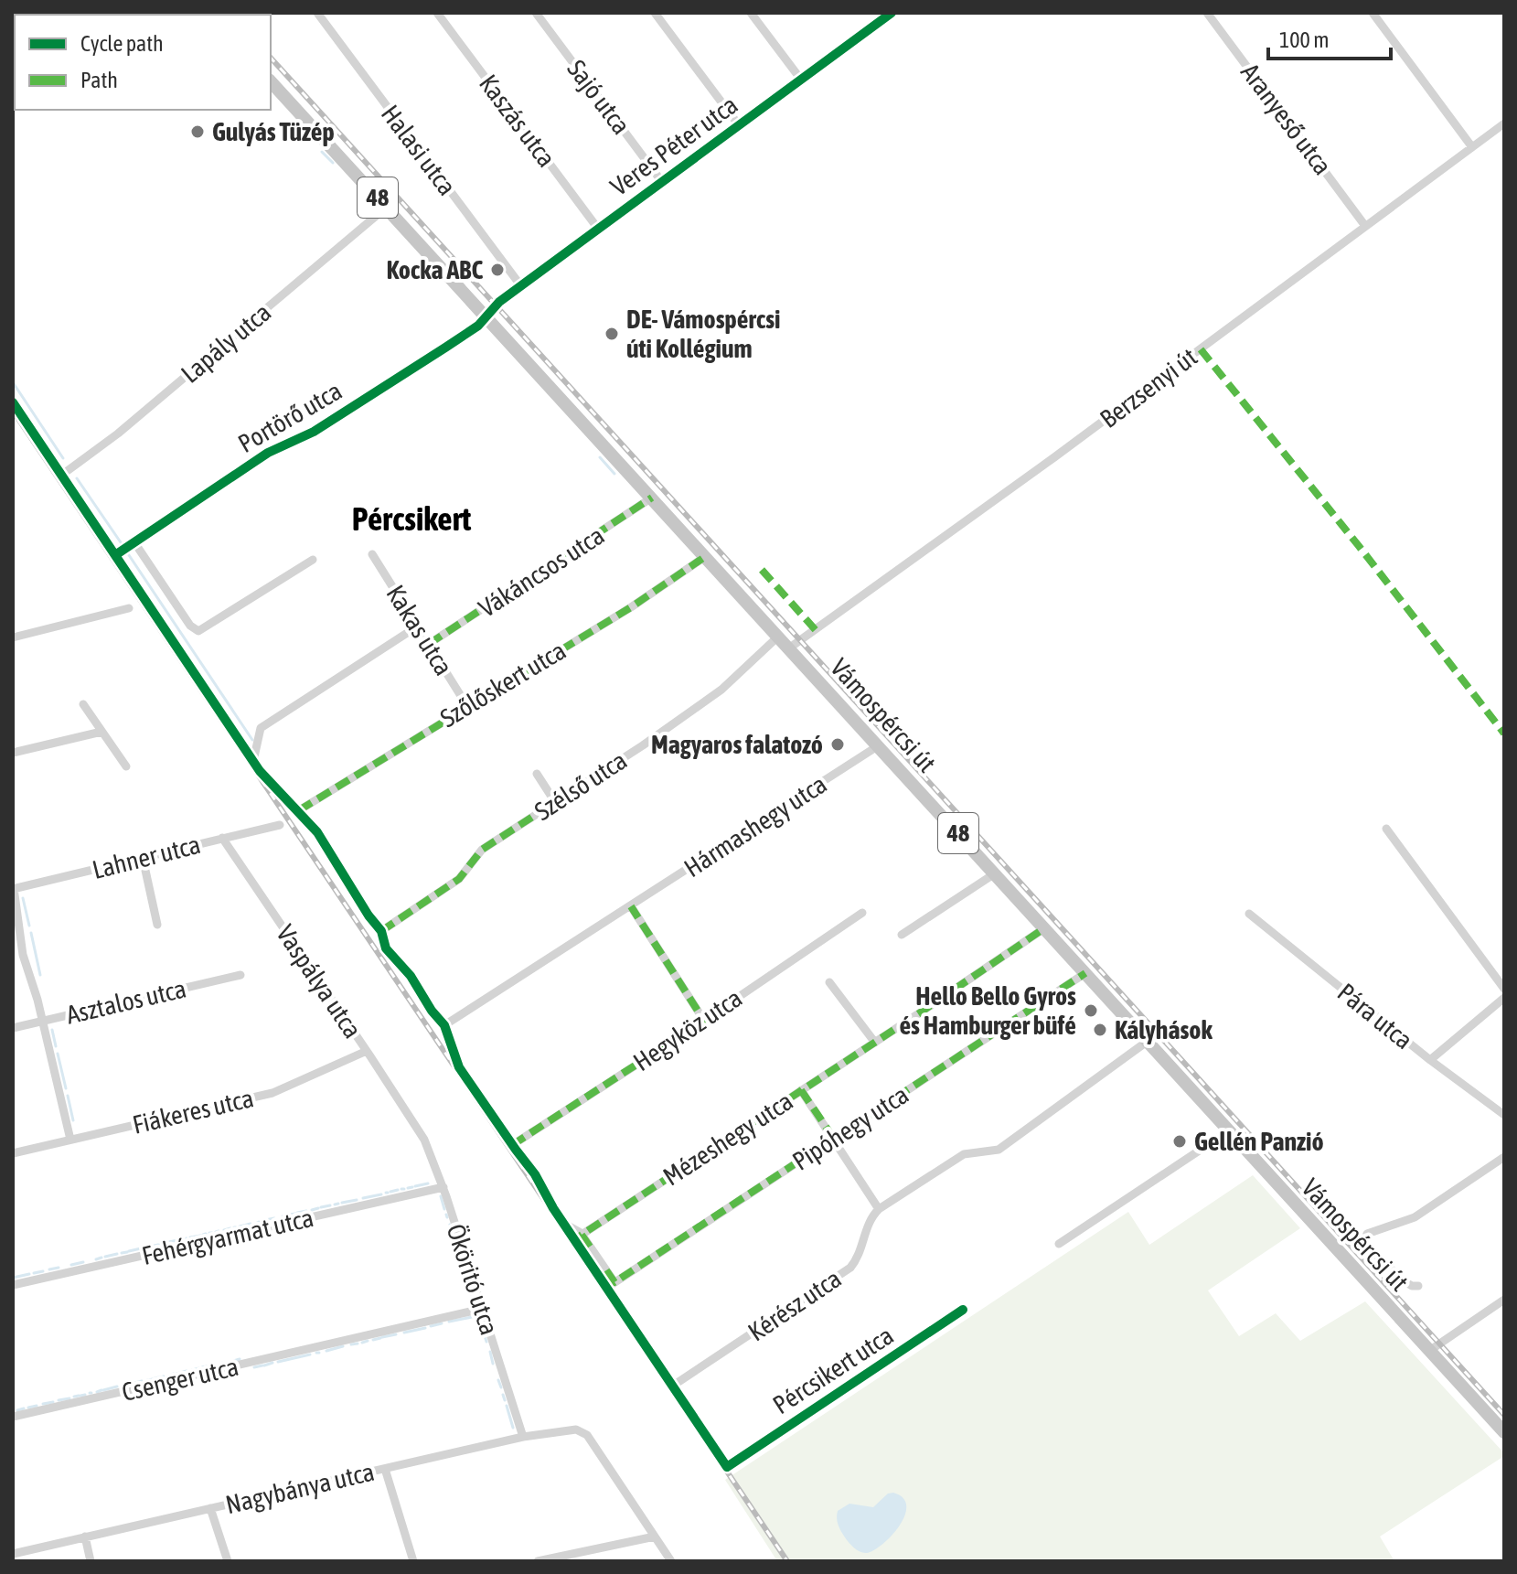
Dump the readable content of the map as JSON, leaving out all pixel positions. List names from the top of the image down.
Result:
{
  "streets": {
    "main road": ["48", "Vámospércsi út"],
    "street": [
      "Sajó utca",
      "Aranyeső utca",
      "Kaszás utca",
      "Veres Péter utca",
      "Halasi utca",
      "Lapály utca",
      "Berzsenyi út",
      "Portörő utca",
      "Vákáncsos utca",
      "Kakas utca",
      "Szőlőskert utca",
      "Szélső utca",
      "Hármashegy utca",
      "Lahner utca",
      "Vaspálya utca",
      "Asztalos utca",
      "Pára utca",
      "Hegyköz utca",
      "Fiákeres utca",
      "Pipóhegy utca",
      "Mézeshegy utca",
      "Fehérgyarmat utca",
      "Ököritó utca",
      "Kérész utca",
      "Pércsikert utca",
      "Csenger utca",
      "Nagybánya utca"
    ]
  },
  "crossings": [
    ["Sajó utca", "Veres Péter utca"],
    ["Aranyeső utca", "Berzsenyi út"],
    ["Kaszás utca", "Veres Péter utca"],
    ["Veres Péter utca", "Halasi utca"],
    ["Veres Péter utca", "Portörő utca"],
    ["Veres Péter utca", "Vámospércsi út"],
    ["Lapály utca", "Vámospércsi út"],
    ["Berzsenyi út", "Vámospércsi út"],
    ["Portörő utca", "Vámospércsi út"],
    ["Vákáncsos utca", "Kakas utca"],
    ["Vákáncsos utca", "Vámospércsi út"],
    ["Kakas utca", "Szőlőskert utca"],
    ["Szőlőskert utca", "Vámospércsi út"],
    ["Vámospércsi út", "Szélső utca"],
    ["Vámospércsi út", "Hármashegy utca"],
    ["Vámospércsi út", "Pipóhegy utca"],
    ["Vámospércsi út", "Mézeshegy utca"],
    ["Lahner utca", "Vaspálya utca"],
    ["Vaspálya utca", "Fiákeres utca"],
    ["Vaspálya utca", "Ököritó utca"],
    ["Fehérgyarmat utca", "Ököritó utca"],
    ["Ököritó utca", "Csenger utca"],
    ["Ököritó utca", "Nagybánya utca"],
    ["Kérész utca", "Pércsikert utca"]
  ],
  "districts": ["Pércsikert"],
  "places": [
    "Gulyás Tüzép",
    "Kocka ABC",
    "DE- Vámospércsi úti Kollégium",
    "Magyaros falatozó",
    "Hello Bello Gyros és Hamburger büfé",
    "Kályhások",
    "Gellén Panzió"
  ],
  "legend": ["Cycle path", "Path"],
  "scale_bar": "100 m"
}
